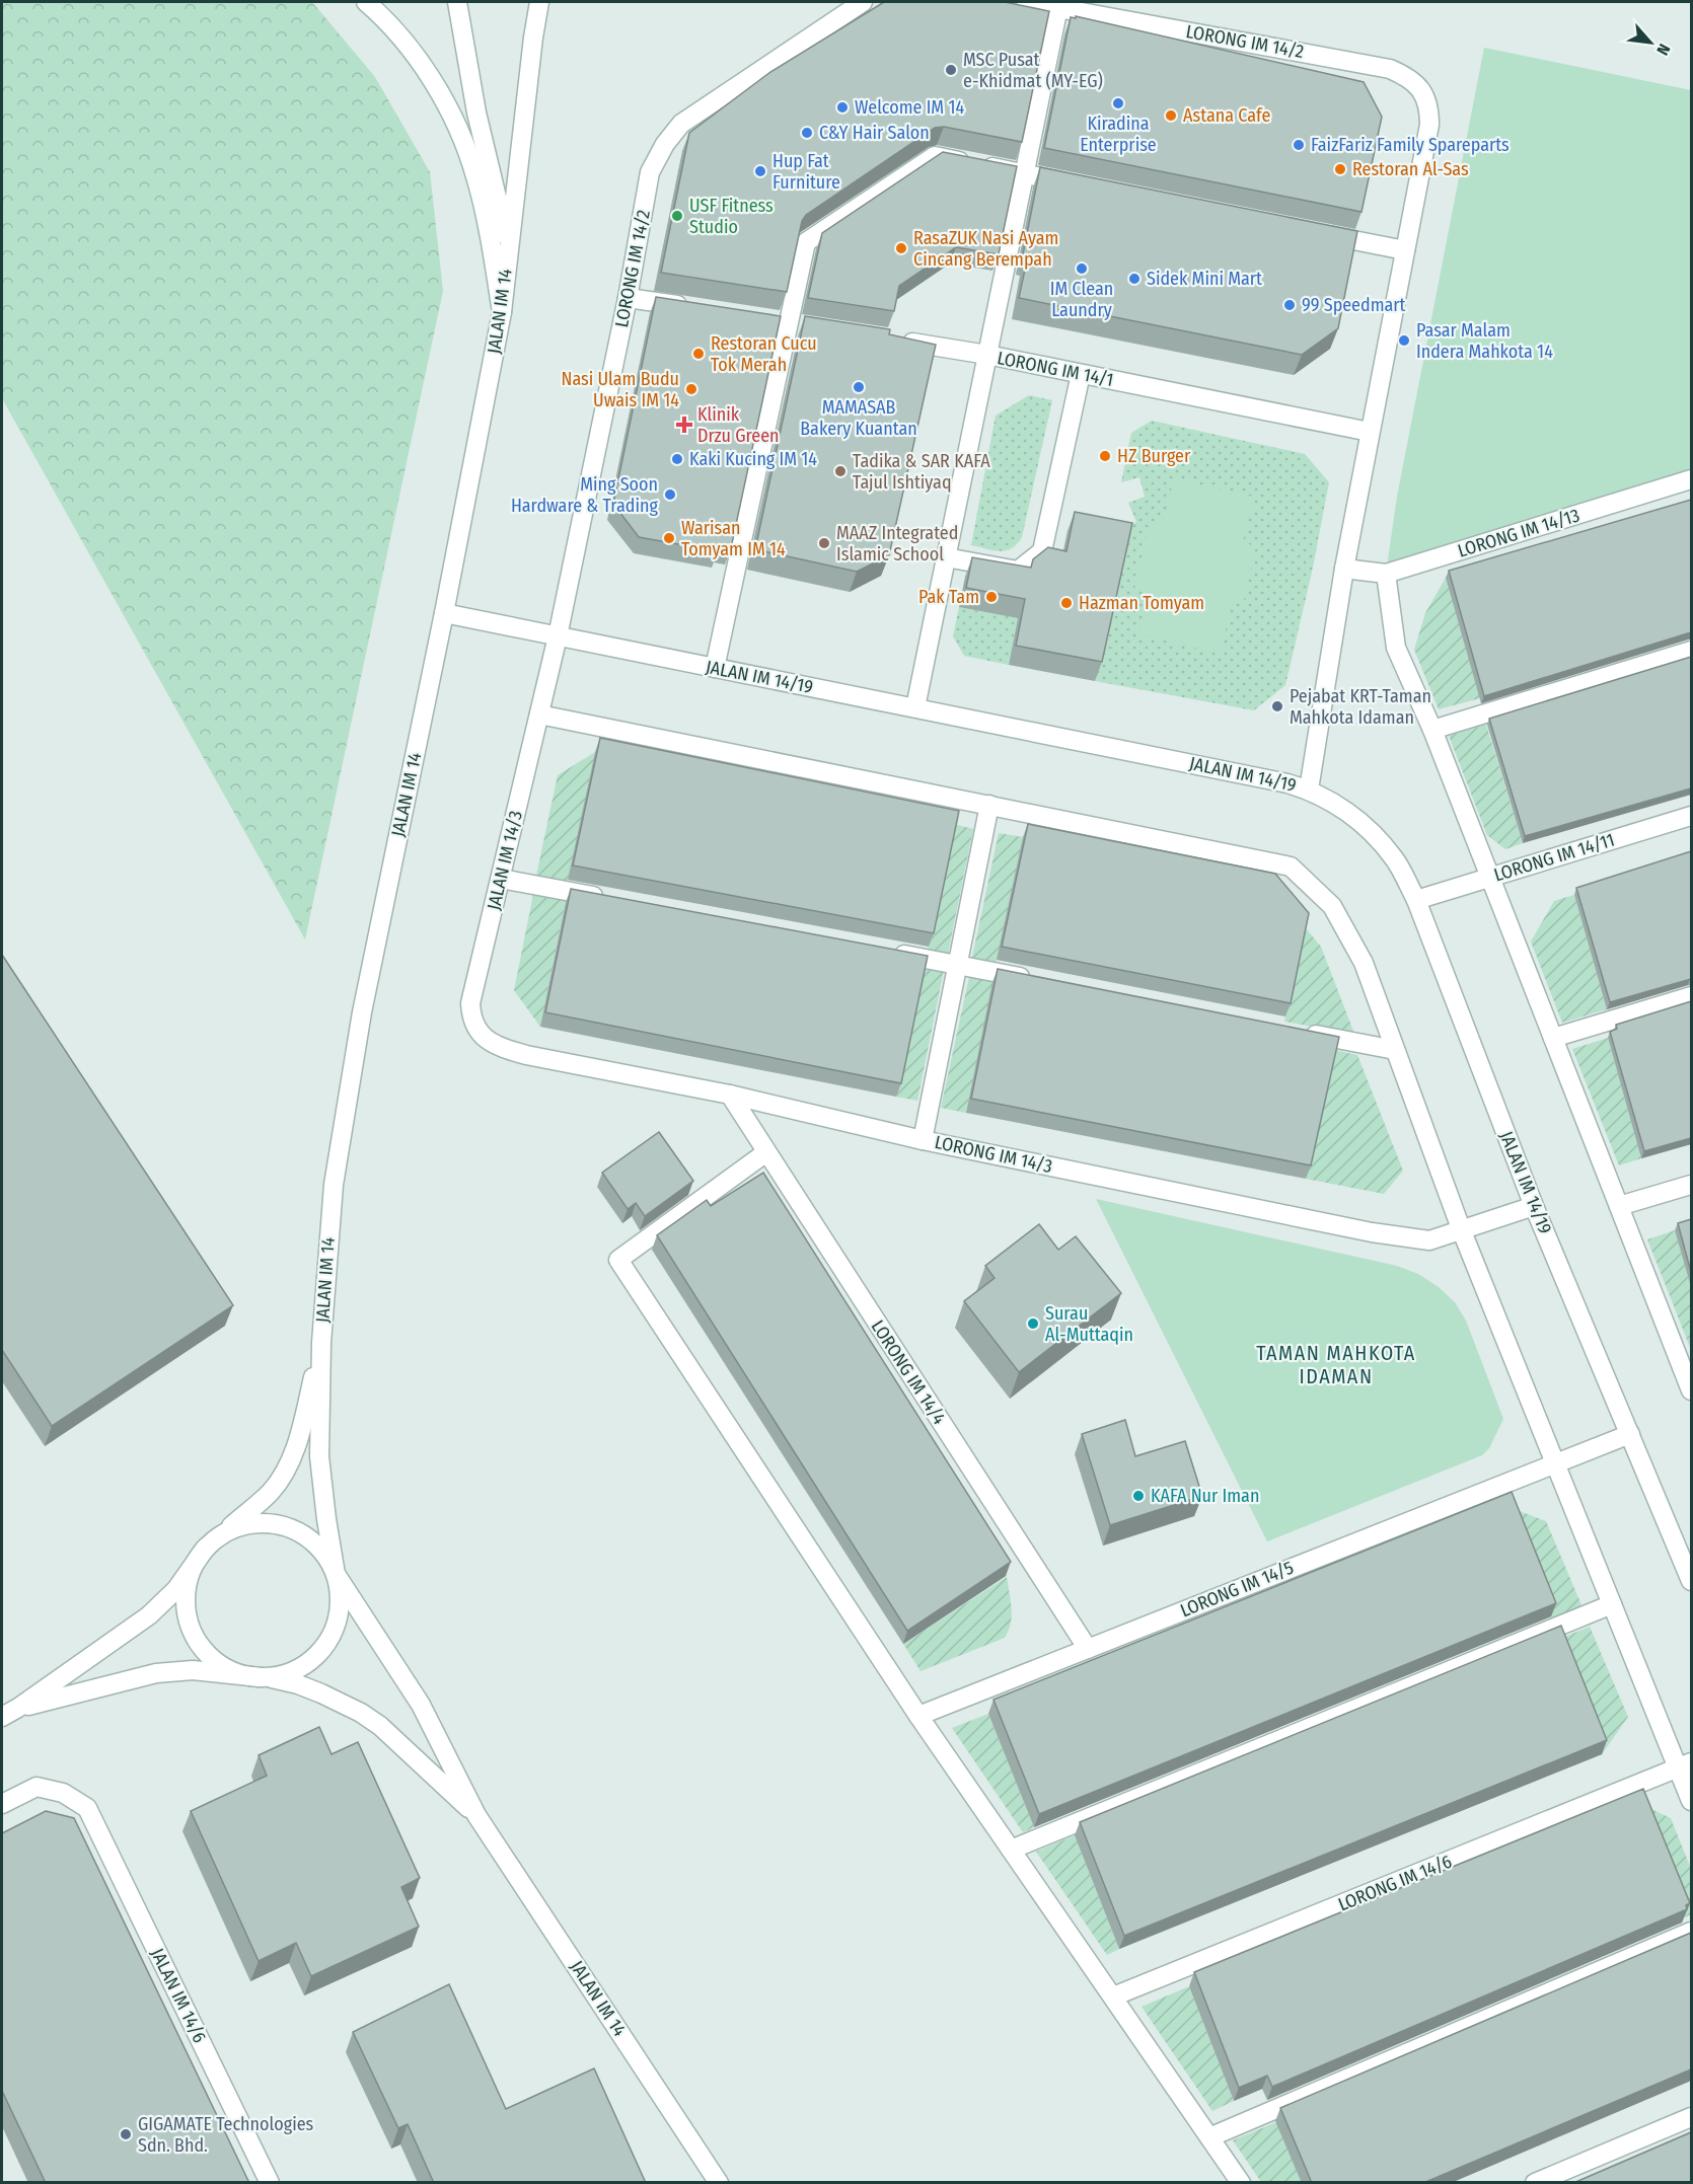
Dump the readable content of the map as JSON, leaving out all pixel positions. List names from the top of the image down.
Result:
{
  "streets": {
    "street": [
      "LORONG IM 14/2",
      "JALAN IM 14",
      "LORONG IM 14/1",
      "LORONG IM 14/13",
      "JALAN IM 14/19",
      "LORONG IM 14/11",
      "JALAN IM 14/3",
      "LORONG IM 14/3",
      "LORONG IM 14/4",
      "LORONG IM 14/5",
      "LORONG IM 14/6",
      "JALAN IM 14/6"
    ]
  },
  "crossings": [
    ["LORONG IM 14/2", "JALAN IM 14/19"],
    ["LORONG IM 14/2", "JALAN IM 14/3"],
    ["JALAN IM 14", "JALAN IM 14/19"],
    ["LORONG IM 14/1", "JALAN IM 14/19"],
    ["JALAN IM 14/19", "LORONG IM 14/11"],
    ["JALAN IM 14/19", "JALAN IM 14/3"],
    ["JALAN IM 14/19", "LORONG IM 14/5"],
    ["JALAN IM 14/3", "LORONG IM 14/3"],
    ["LORONG IM 14/3", "LORONG IM 14/4"],
    ["LORONG IM 14/4", "LORONG IM 14/5"]
  ],
  "districts": ["TAMAN MAHKOTA IDAMAN"],
  "places": {
    "other": [
      "MSC Pusat e-Khidmat (MY-EG)",
      "Kiradina Enterprise",
      "Welcome IM 14",
      "Astana Cafe",
      "C&Y Hair Salon",
      "FaizFariz Family Spareparts",
      "Restoran Al-Sas",
      "Hup Fat Furniture",
      "USF Fitness Studio",
      "RasaZUK Nasi Ayam Cincang Berempah",
      "IM Clean Laundry",
      "Sidek Mini Mart",
      "99 Speedmart",
      "Pasar Malam Indera Mahkota 14",
      "Restoran Cucu Tok Merah",
      "MAMASAB Bakery Kuantan",
      "Nasi Ulam Budu Uwais IM 14",
      "HZ Burger",
      "Kaki Kucing IM 14",
      "Tadika & SAR KAFA Tajul Ishtiyaq",
      "Ming Soon Hardware & Trading",
      "Warisan Tomyam IM 14",
      "MAAZ Integrated Islamic School",
      "Pak Tam",
      "Hazman Tomyam",
      "Pejabat KRT-Taman Mahkota Idaman",
      "Surau Al-Muttaqin",
      "KAFA Nur Iman",
      "GIGAMATE Technologies Sdn. Bhd."
    ],
    "health": ["Klinik Drzu Green"]
  },
  "north": "bottom right"
}
